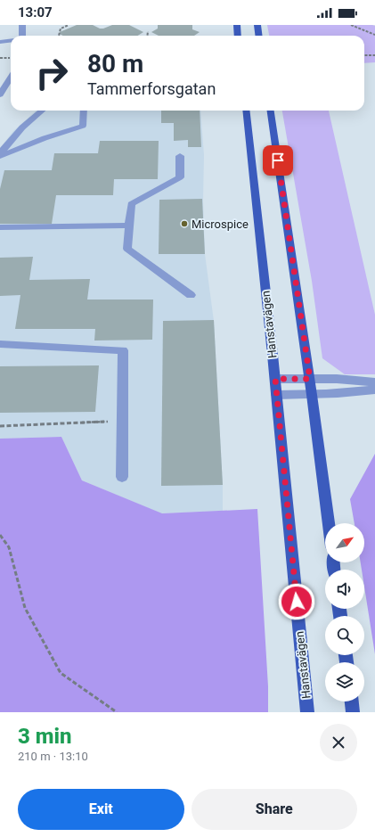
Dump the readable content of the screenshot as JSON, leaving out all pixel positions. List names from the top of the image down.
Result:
{
  "streets": {
    "main road": ["Hanstavägen"]
  },
  "places": ["Microspice"],
  "north": "top right",
  "page": {
    "status": "13:07",
    "turn": ["80 m", "Tammerforsgatan"],
    "heading": ["3 min", "210 m · 13:10"],
    "buttons": ["Exit", "Share"]
  }
}
